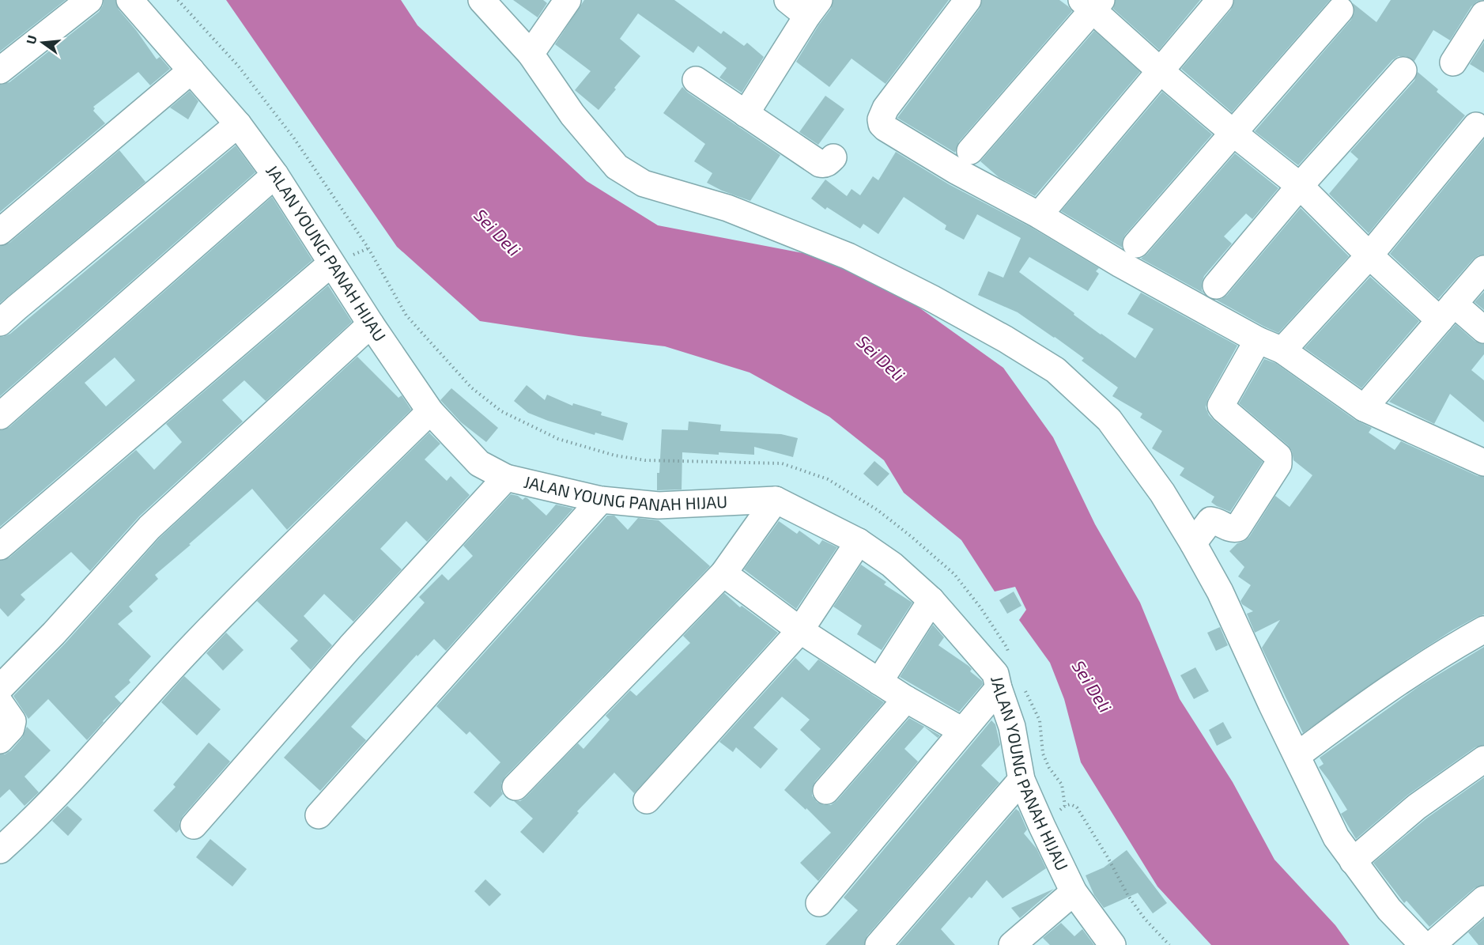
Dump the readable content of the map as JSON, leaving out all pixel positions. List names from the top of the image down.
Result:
{
  "streets": {
    "street": ["JALAN YOUNG PANAH HIJAU"]
  },
  "water": ["Sei Deli"],
  "north": "left"
}
